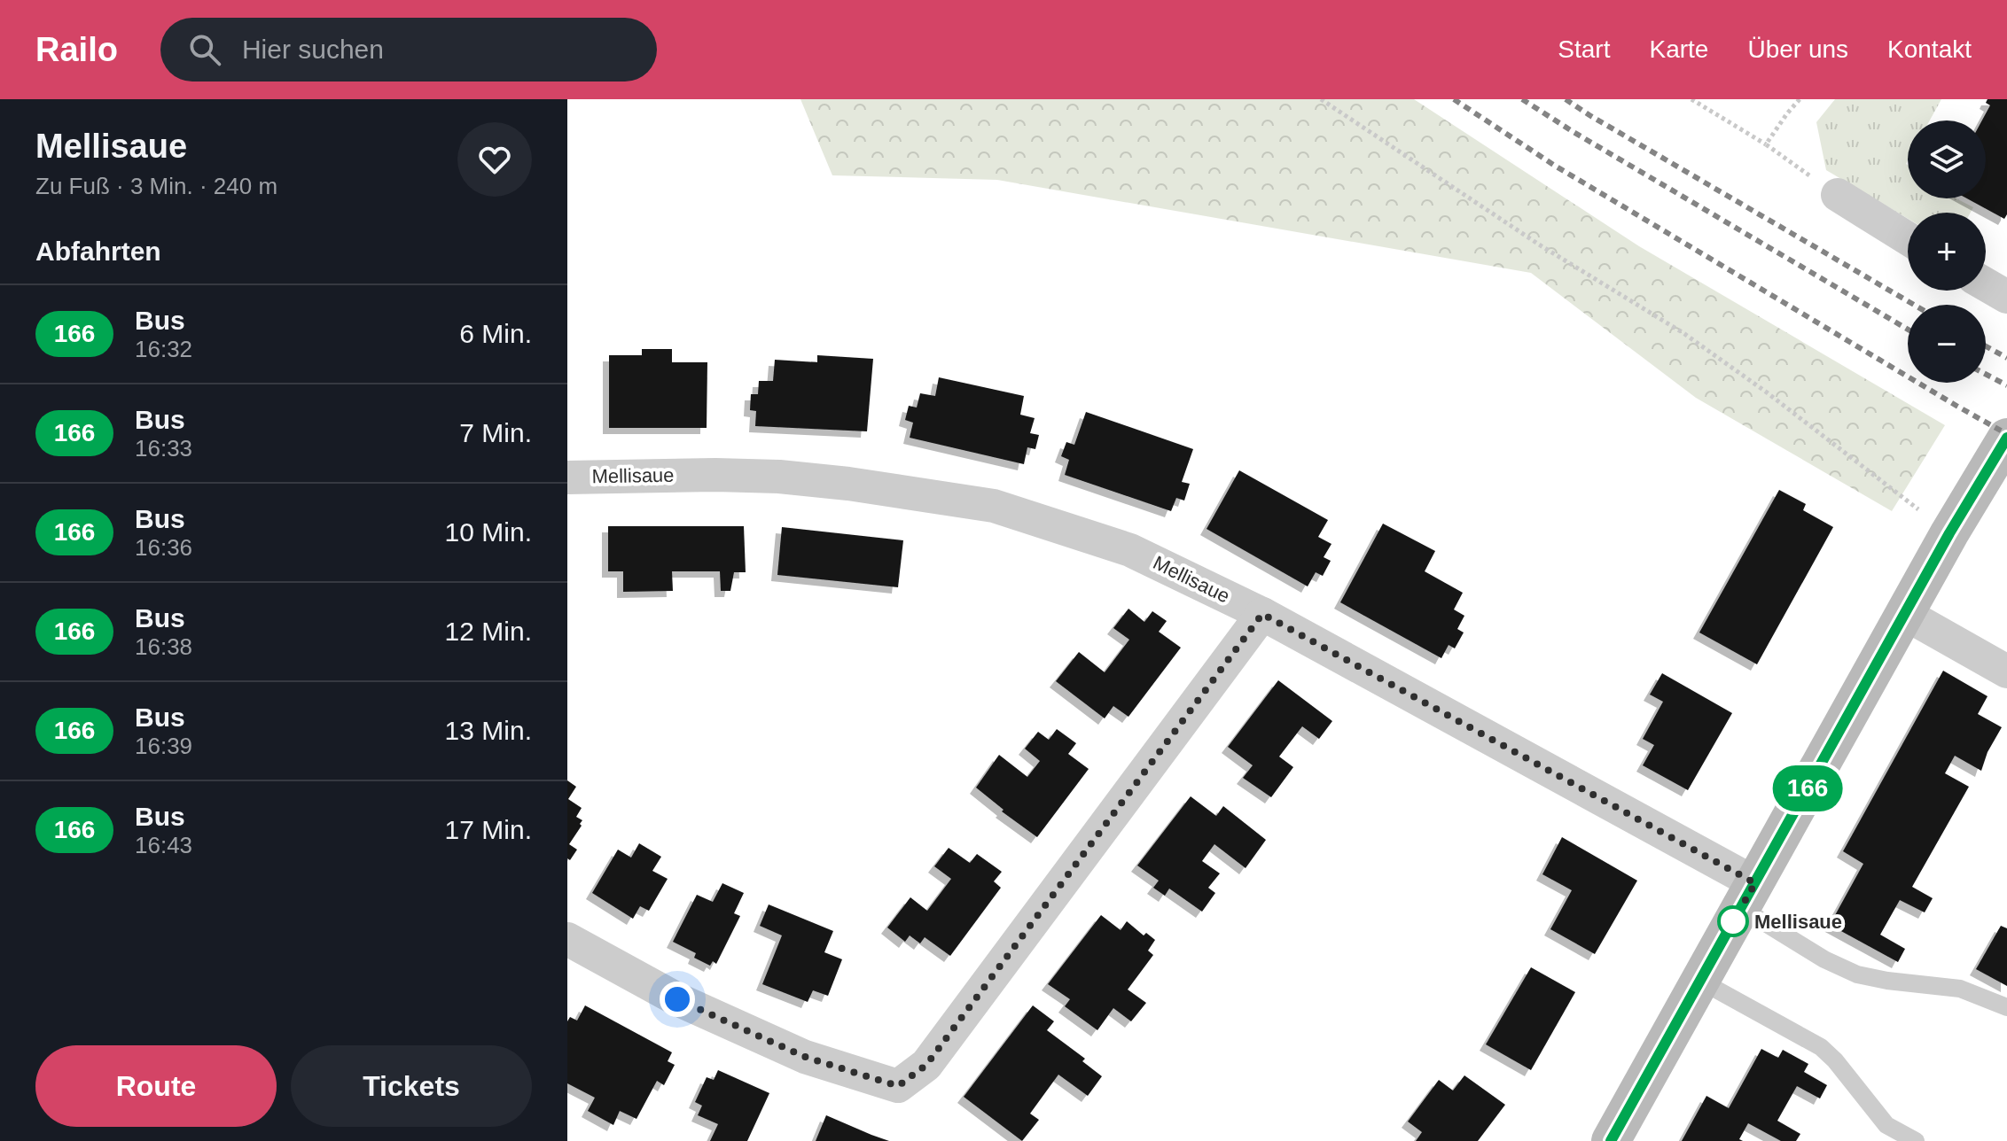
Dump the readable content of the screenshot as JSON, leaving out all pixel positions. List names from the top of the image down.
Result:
{
  "streets": {
    "street": ["Mellisaue"]
  },
  "places": ["Mellisaue"],
  "lines": ["bus line 166"],
  "page": {
    "header": "Railo",
    "search": "Hier suchen",
    "nav": [
      "Start",
      "Karte",
      "Über uns",
      "Kontakt"
    ],
    "heading": [
      ["Mellisaue", "Zu Fuß · 3 Min. · 240 m"],
      "Abfahrten"
    ],
    "on_map": "166",
    "map_buttons": ["+", "−"],
    "list": [
      {
        "mark": "166",
        "name": "Bus",
        "note": "16:32",
        "value": "6 Min."
      },
      {
        "mark": "166",
        "name": "Bus",
        "note": "16:33",
        "value": "7 Min."
      },
      {
        "mark": "166",
        "name": "Bus",
        "note": "16:36",
        "value": "10 Min."
      },
      {
        "mark": "166",
        "name": "Bus",
        "note": "16:38",
        "value": "12 Min."
      },
      {
        "mark": "166",
        "name": "Bus",
        "note": "16:39",
        "value": "13 Min."
      },
      {
        "mark": "166",
        "name": "Bus",
        "note": "16:43",
        "value": "17 Min."
      }
    ],
    "buttons": ["Route", "Tickets"]
  }
}
